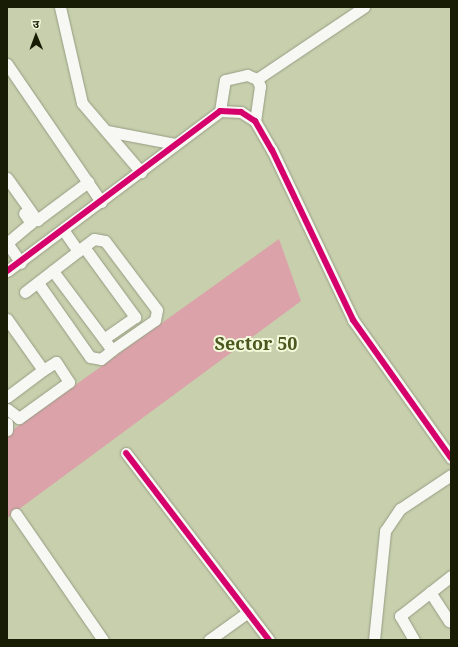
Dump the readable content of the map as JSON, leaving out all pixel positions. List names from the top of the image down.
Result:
{
  "districts": ["Sector 50"],
  "north": "top"
}
